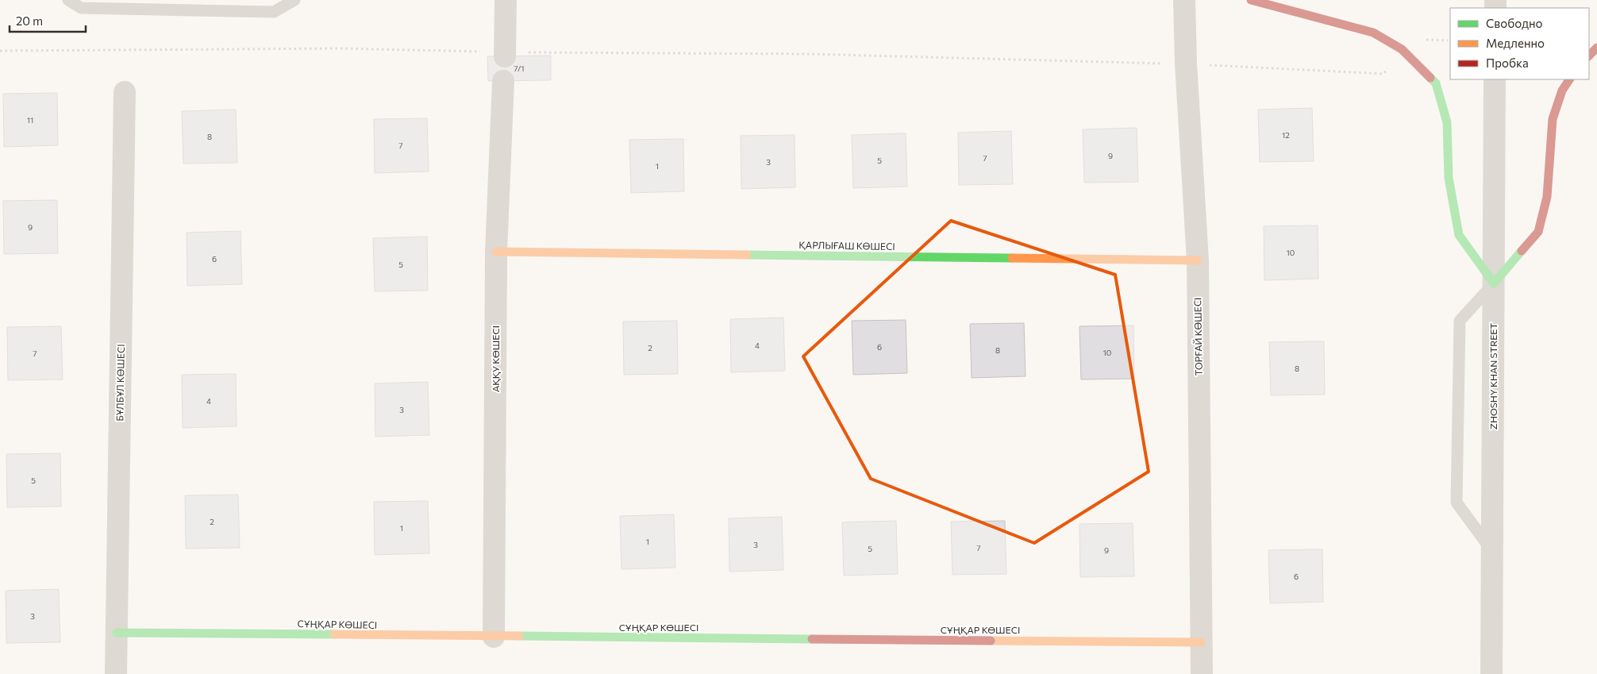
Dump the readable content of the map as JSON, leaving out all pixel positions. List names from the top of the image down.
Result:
{
  "streets": {
    "street": [
      "ҚАРЛЫҒАШ КӨШЕСІ",
      "ТОРҒАЙ КӨШЕСІ",
      "АҚҚУ КӨШЕСІ",
      "ZHOSHY KHAN STREET",
      "БҰЛБҰЛ КӨШЕСІ",
      "СҰҢҚАР КӨШЕСІ"
    ]
  },
  "crossings": [
    ["ҚАРЛЫҒАШ КӨШЕСІ", "ТОРҒАЙ КӨШЕСІ"],
    ["ҚАРЛЫҒАШ КӨШЕСІ", "АҚҚУ КӨШЕСІ"],
    ["ТОРҒАЙ КӨШЕСІ", "СҰҢҚАР КӨШЕСІ"],
    ["АҚҚУ КӨШЕСІ", "СҰҢҚАР КӨШЕСІ"],
    ["БҰЛБҰЛ КӨШЕСІ", "СҰҢҚАР КӨШЕСІ"]
  ],
  "house_numbers": [
    "7/1",
    "11",
    "12",
    "8",
    "7",
    "9",
    "7",
    "5",
    "3",
    "1",
    "9",
    "10",
    "6",
    "5",
    "4",
    "6",
    "2",
    "8",
    "10",
    "7",
    "8",
    "4",
    "3",
    "5",
    "2",
    "1",
    "1",
    "3",
    "7",
    "5",
    "9",
    "6",
    "3"
  ],
  "legend": ["Свободно", "Медленно", "Пробка"],
  "scale_bar": "20 m"
}
